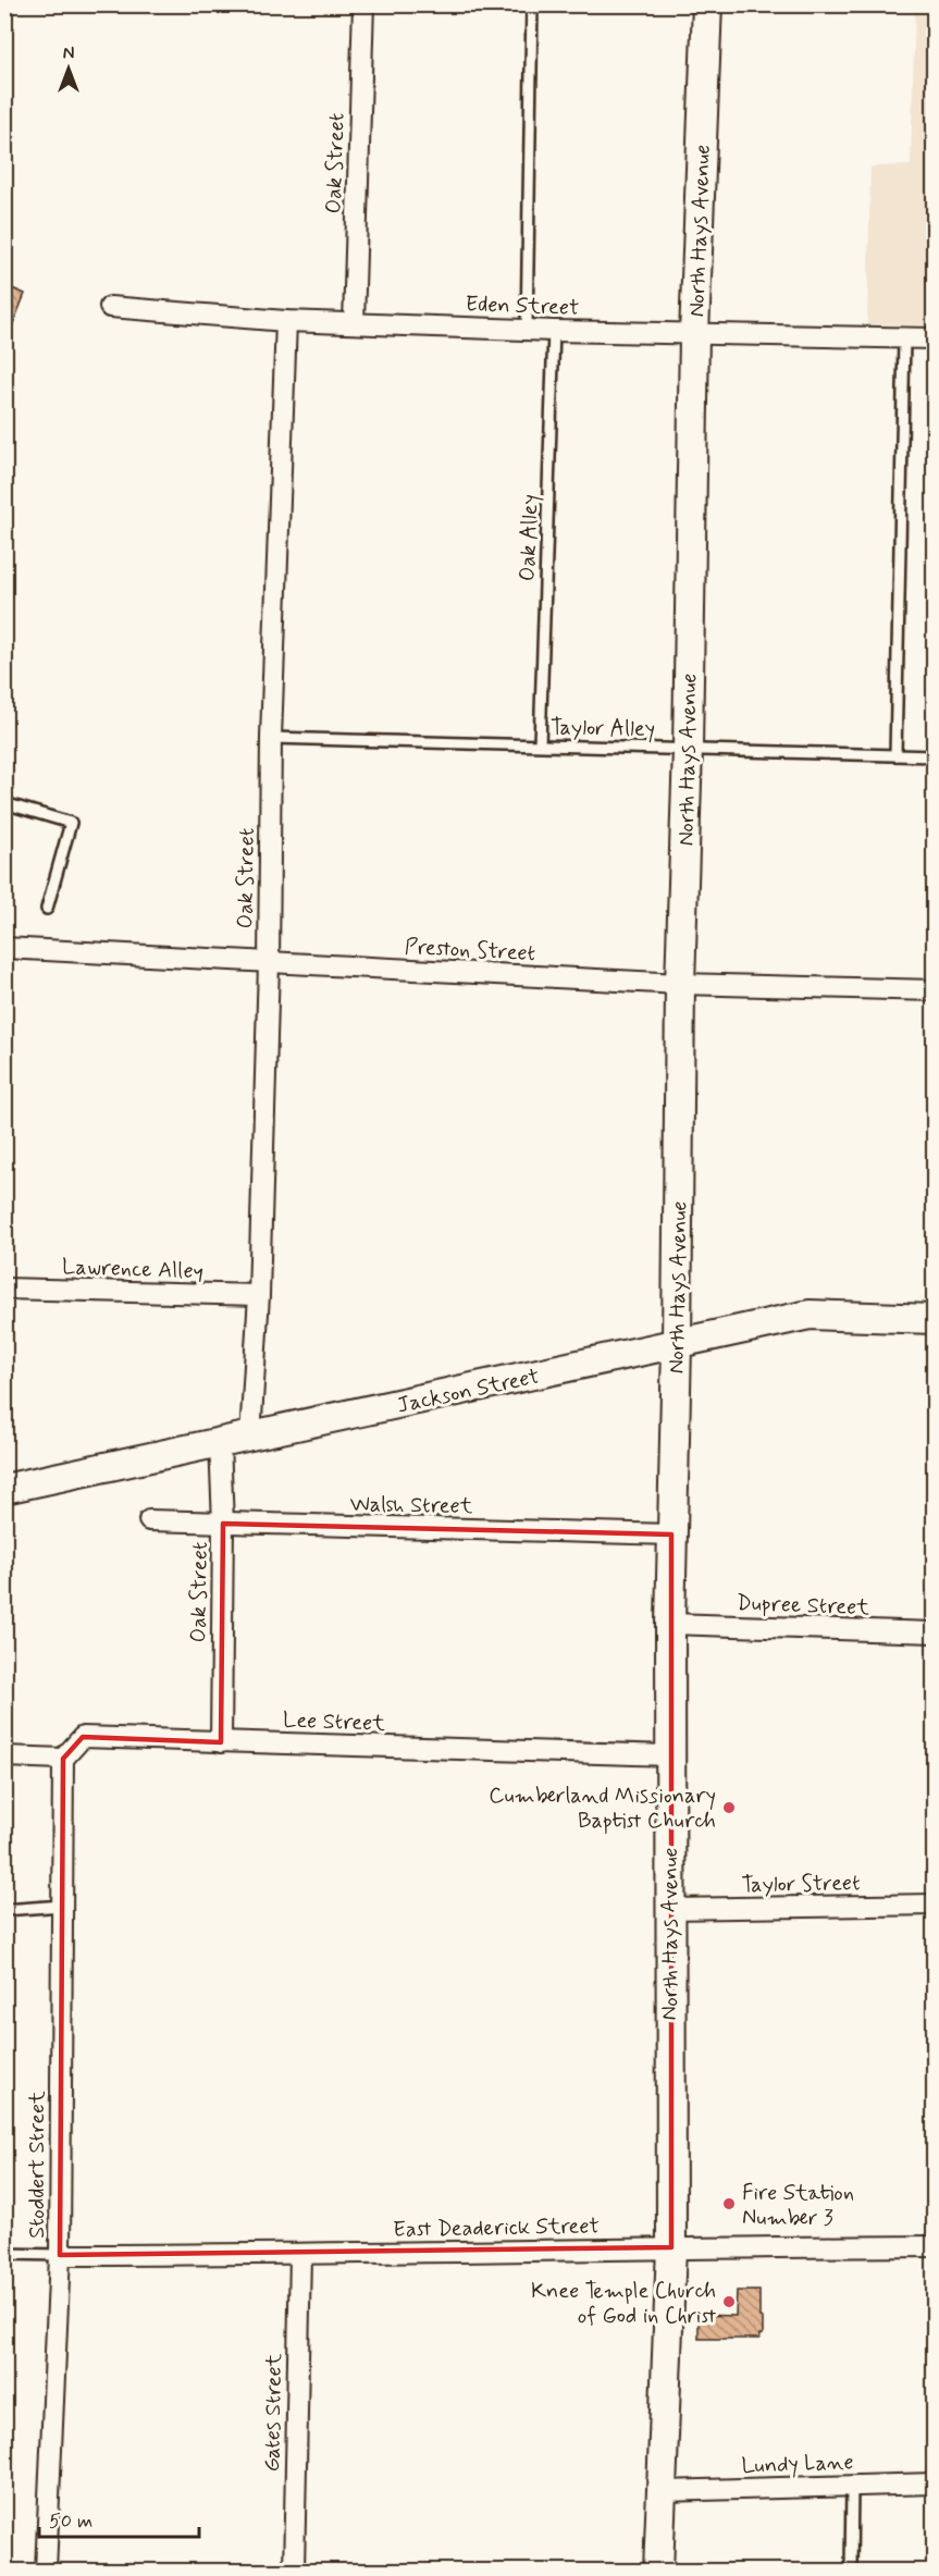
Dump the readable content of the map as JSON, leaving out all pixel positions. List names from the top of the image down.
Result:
{
  "streets": {
    "street": [
      "Oak Street",
      "North Hays Avenue",
      "Eden Street",
      "Preston Street",
      "Lawrence Alley",
      "Jackson Street",
      "Walsh Street",
      "Dupree Street",
      "Lee Street",
      "Taylor Street",
      "Stoddert Street",
      "East Deaderick Street",
      "Gates Street",
      "Lundy Lane"
    ],
    "lane": ["Oak Alley", "Taylor Alley"]
  },
  "crossings": [
    ["Oak Street", "Eden Street"],
    ["Oak Street", "Taylor Alley"],
    ["Oak Street", "Preston Street"],
    ["Oak Street", "Lawrence Alley"],
    ["Oak Street", "Jackson Street"],
    ["Oak Street", "Walsh Street"],
    ["Oak Street", "Lee Street"],
    ["North Hays Avenue", "Eden Street"],
    ["North Hays Avenue", "Taylor Alley"],
    ["North Hays Avenue", "Preston Street"],
    ["North Hays Avenue", "Jackson Street"],
    ["North Hays Avenue", "Walsh Street"],
    ["North Hays Avenue", "Dupree Street"],
    ["North Hays Avenue", "Lee Street"],
    ["North Hays Avenue", "Taylor Street"],
    ["North Hays Avenue", "East Deaderick Street"],
    ["North Hays Avenue", "Lundy Lane"],
    ["Eden Street", "Oak Alley"],
    ["Oak Alley", "Taylor Alley"],
    ["Lee Street", "Stoddert Street"],
    ["Stoddert Street", "East Deaderick Street"],
    ["East Deaderick Street", "Gates Street"]
  ],
  "places": ["Cumberland Missionary Baptist Church", "Fire Station Number 3", "Knee Temple Church of God in Christ"],
  "scale_bar": "50 m",
  "north": "top"
}
